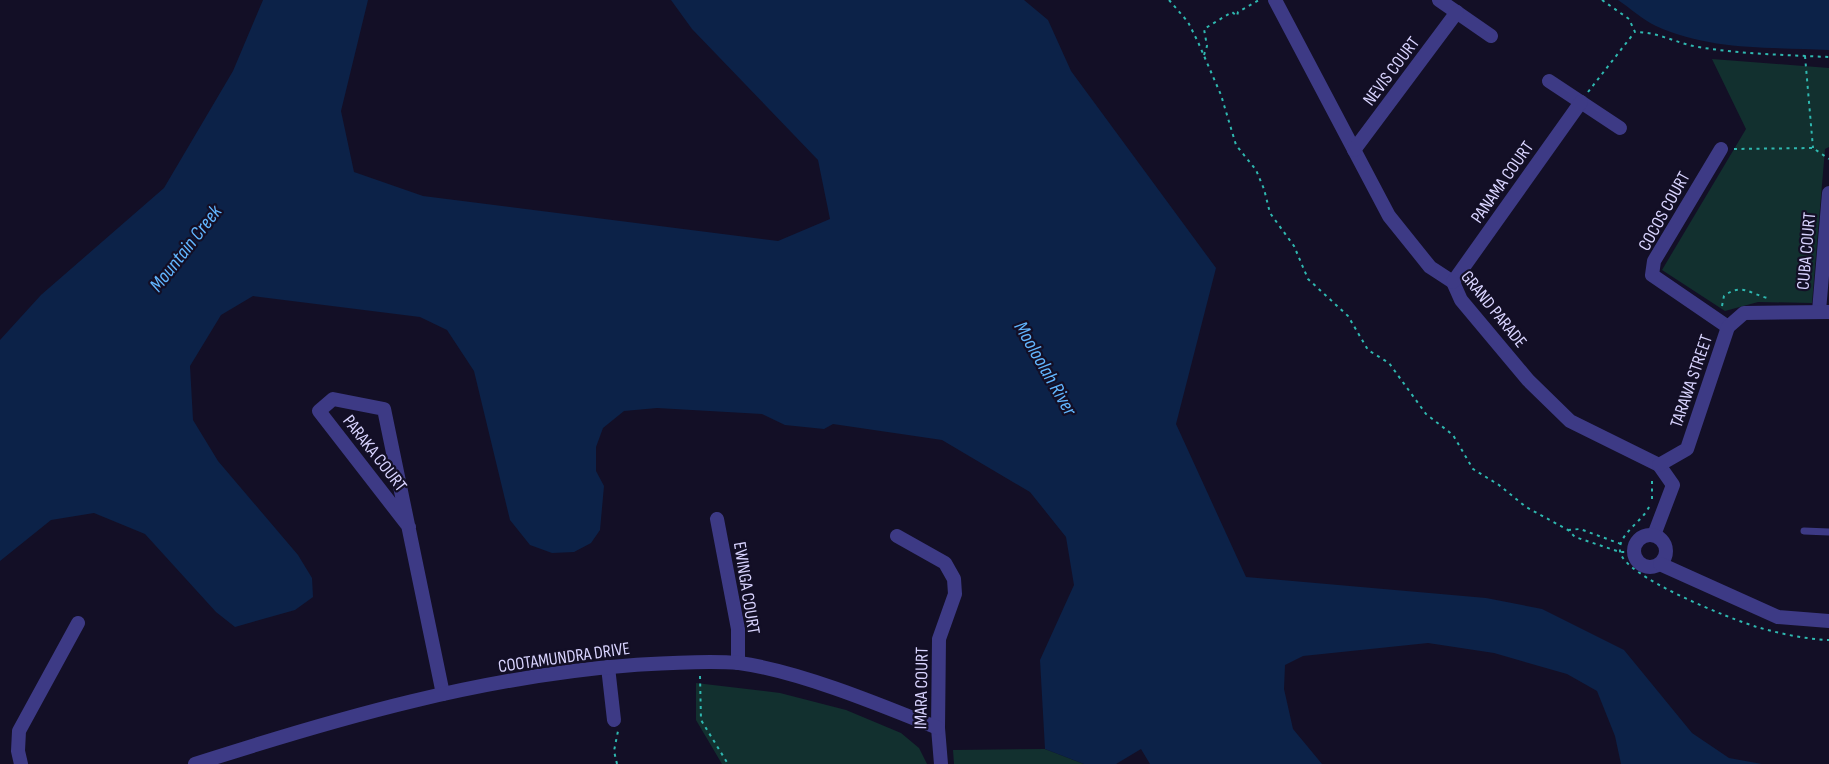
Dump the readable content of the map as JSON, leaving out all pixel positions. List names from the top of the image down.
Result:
{
  "streets": {
    "street": [
      "NEVIS COURT",
      "PANAMA COURT",
      "COCOS COURT",
      "CUBA COURT",
      "GRAND PARADE",
      "TARAWA STREET",
      "PARAKA COURT",
      "EWINGA COURT",
      "COOTAMUNDRA DRIVE",
      "IMARA COURT"
    ]
  },
  "crossings": [
    ["NEVIS COURT", "GRAND PARADE"],
    ["PANAMA COURT", "GRAND PARADE"],
    ["COCOS COURT", "TARAWA STREET"],
    ["CUBA COURT", "TARAWA STREET"],
    ["GRAND PARADE", "TARAWA STREET"],
    ["PARAKA COURT", "COOTAMUNDRA DRIVE"],
    ["EWINGA COURT", "COOTAMUNDRA DRIVE"],
    ["COOTAMUNDRA DRIVE", "IMARA COURT"]
  ],
  "water": ["Mountain Creek", "Mooloolah River"]
}
